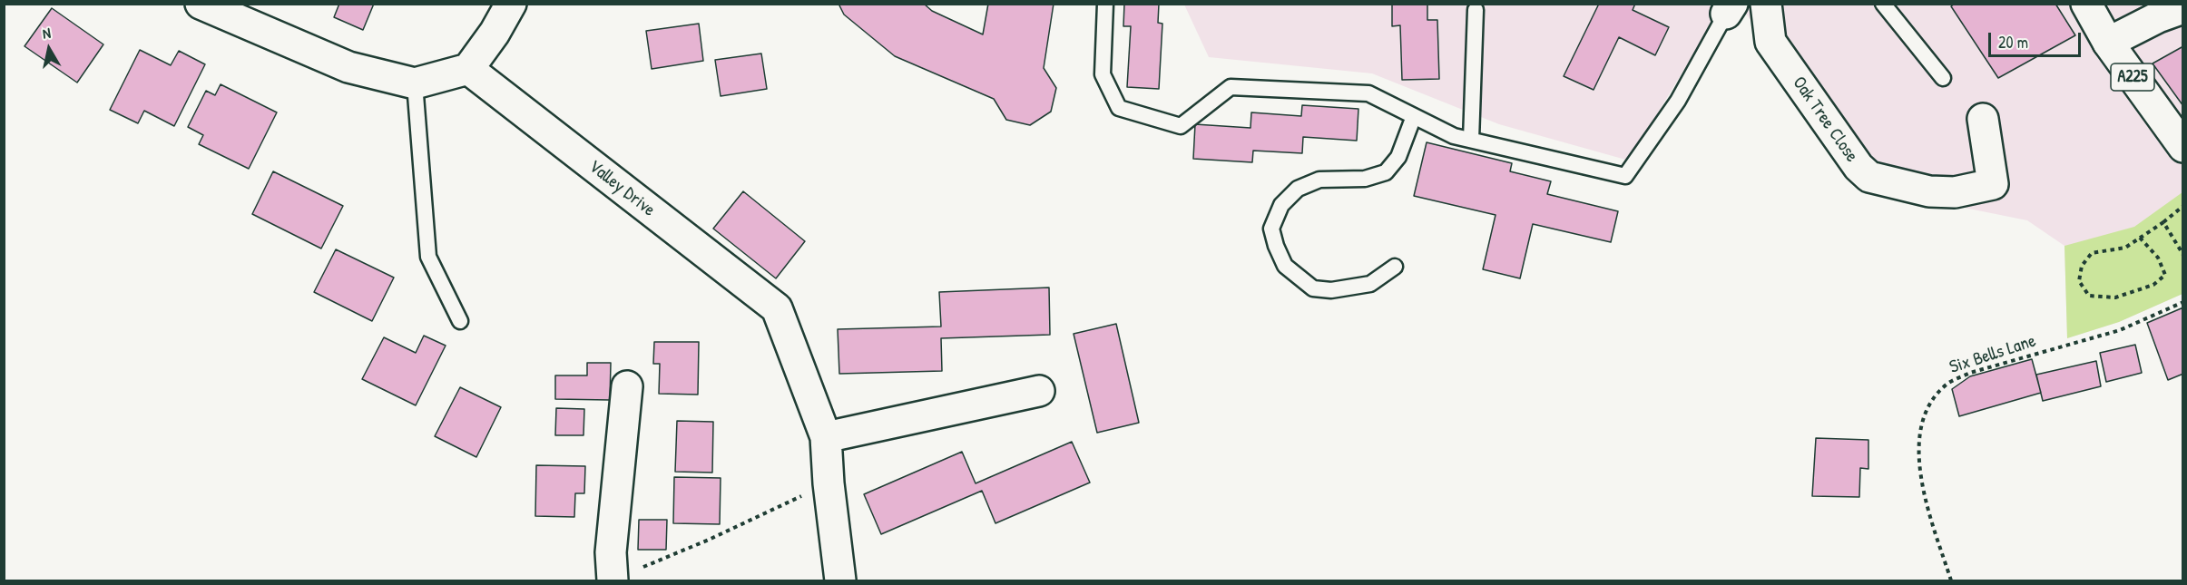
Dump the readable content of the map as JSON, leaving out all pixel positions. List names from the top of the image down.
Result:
{
  "streets": {
    "street": ["A225", "Oak Tree Close", "Valley Drive"],
    "path": ["Six Bells Lane"]
  },
  "scale_bar": "20 m",
  "north": "top"
}
